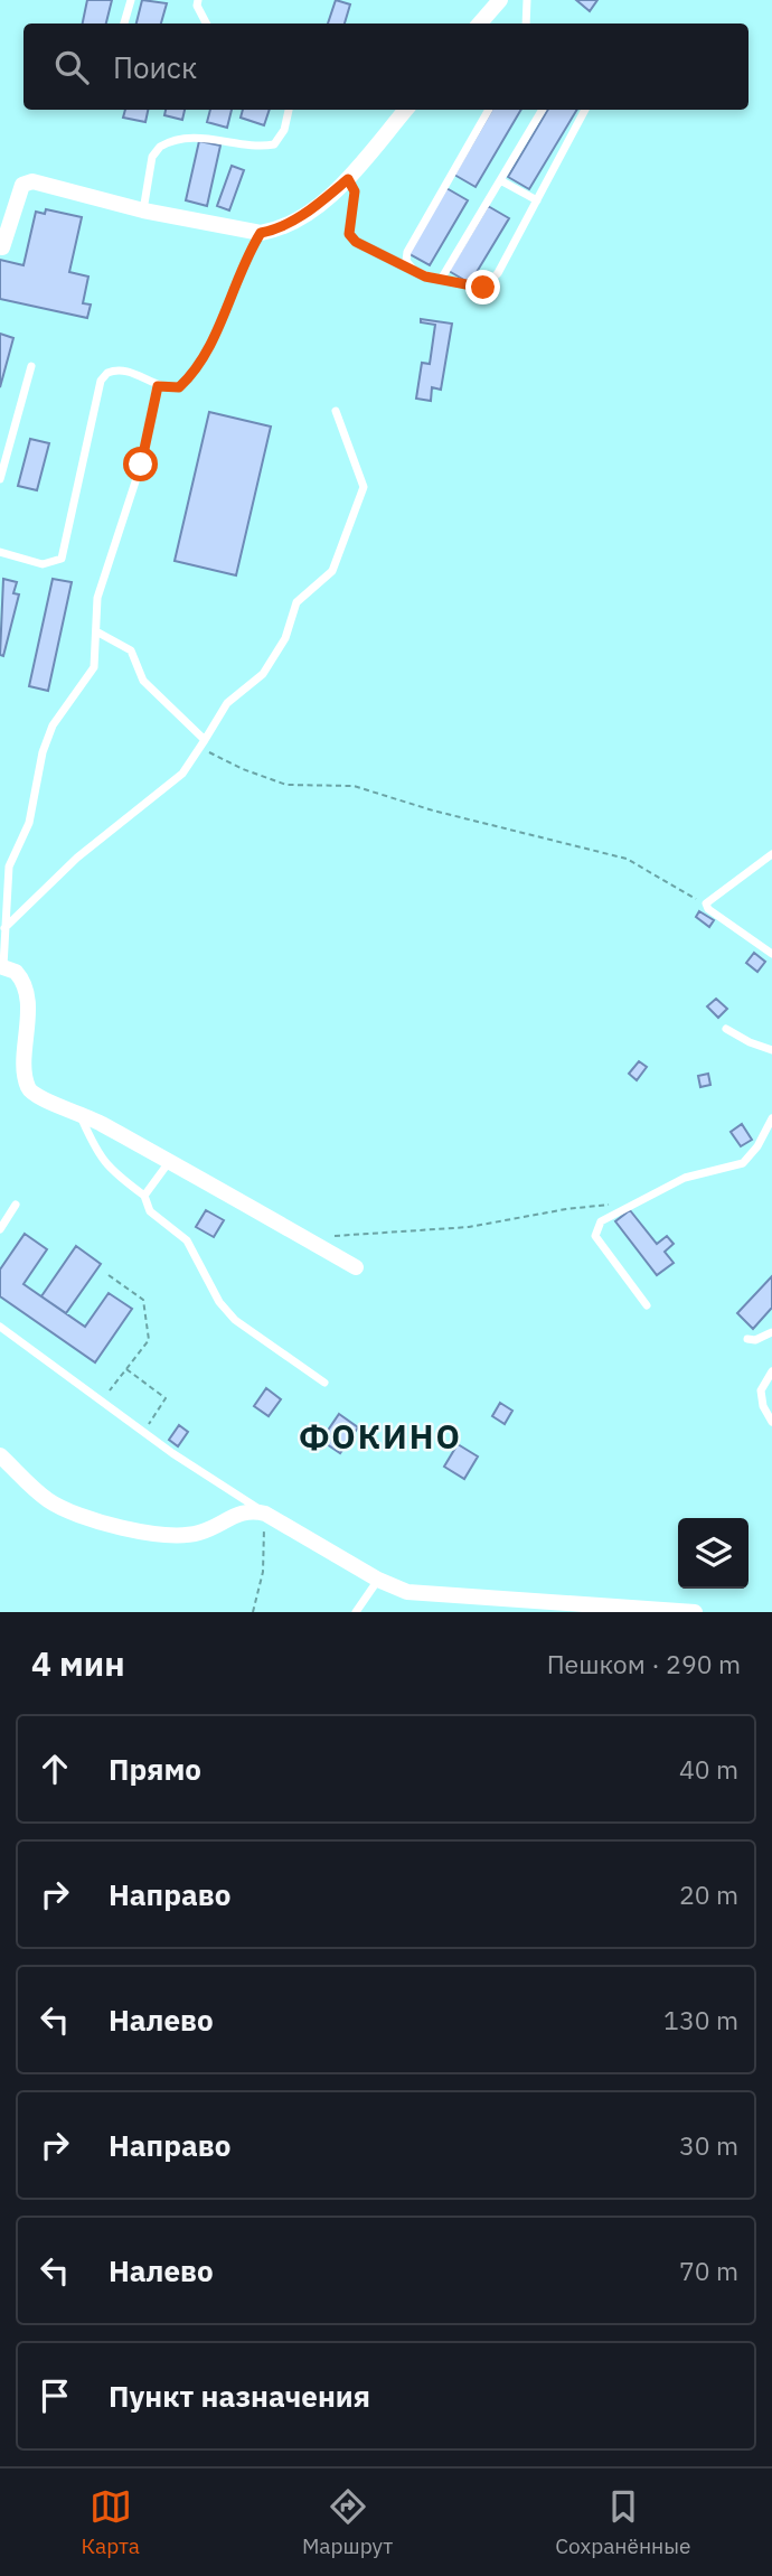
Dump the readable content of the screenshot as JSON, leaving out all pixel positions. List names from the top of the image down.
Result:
{
  "districts": ["ФОКИНО"],
  "page": {
    "search": "Поиск",
    "heading": ["4 мин", "Пешком · 290 m"],
    "list": [
      ["Прямо", "40 m"],
      ["Направо", "20 m"],
      ["Налево", "130 m"],
      ["Направо", "30 m"],
      ["Налево", "70 m"],
      "Пункт назначения"
    ],
    "nav": ["Карта", "Маршрут", "Сохранённые"]
  }
}
